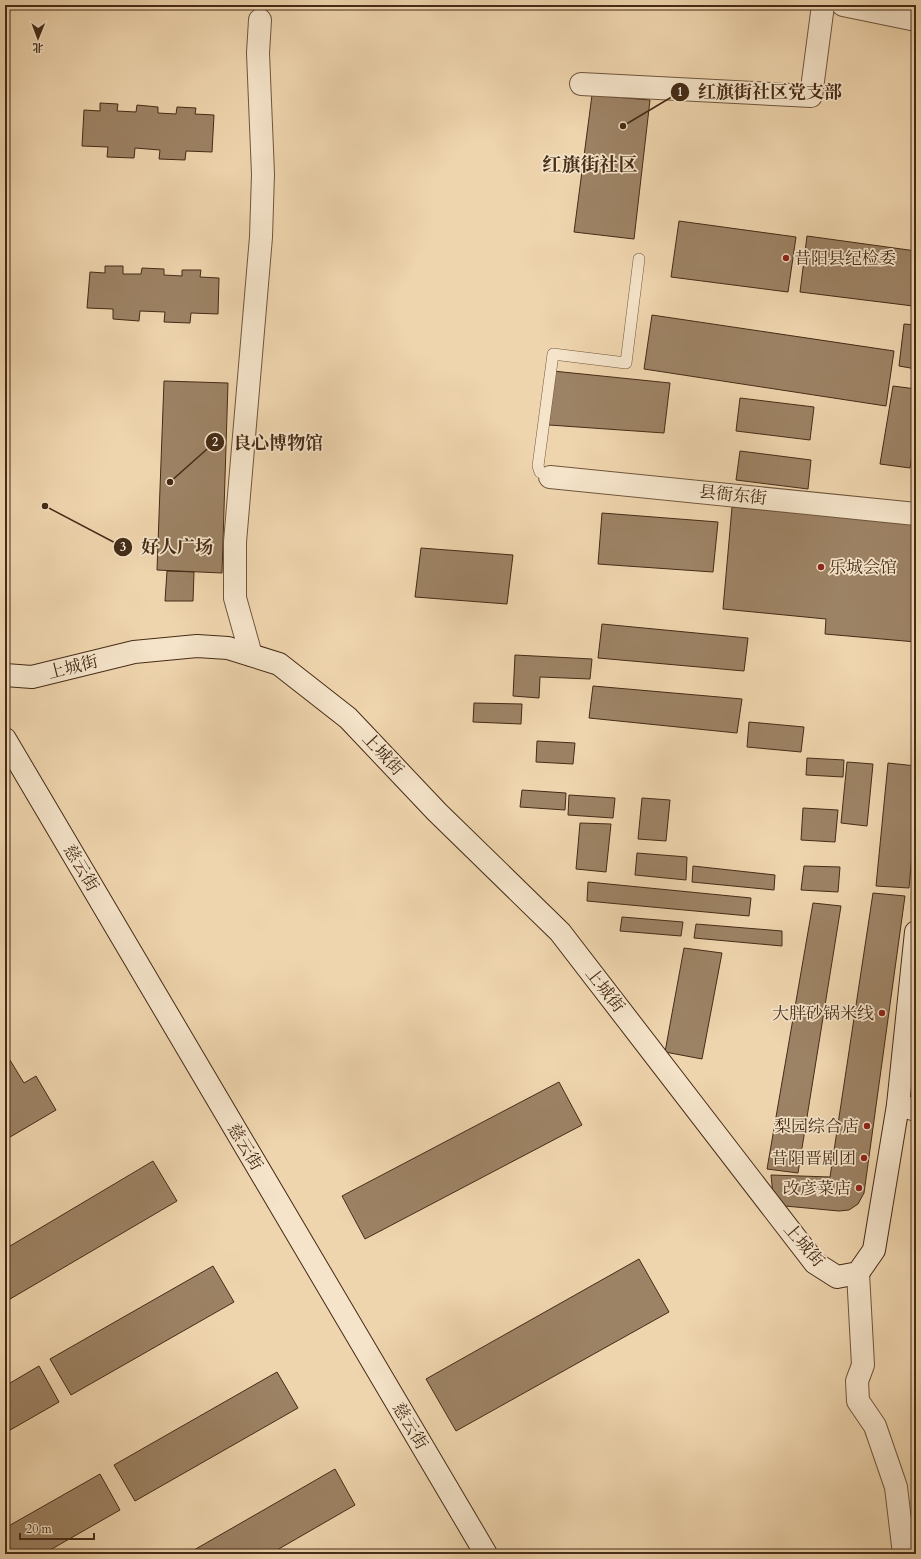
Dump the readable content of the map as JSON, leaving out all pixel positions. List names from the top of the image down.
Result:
{
  "streets": {
    "main road": ["县衙东街", "上城街", "慈云街"]
  },
  "districts": ["红旗街社区"],
  "places": [
    "红旗街社区党支部",
    "昔阳县纪检委",
    "良心博物馆",
    "好人广场",
    "乐城会馆",
    "大胖砂锅米线",
    "梨园综合店",
    "昔阳晋剧团",
    "改彦菜店"
  ],
  "scale_bar": "20 m",
  "north": "bottom"
}
